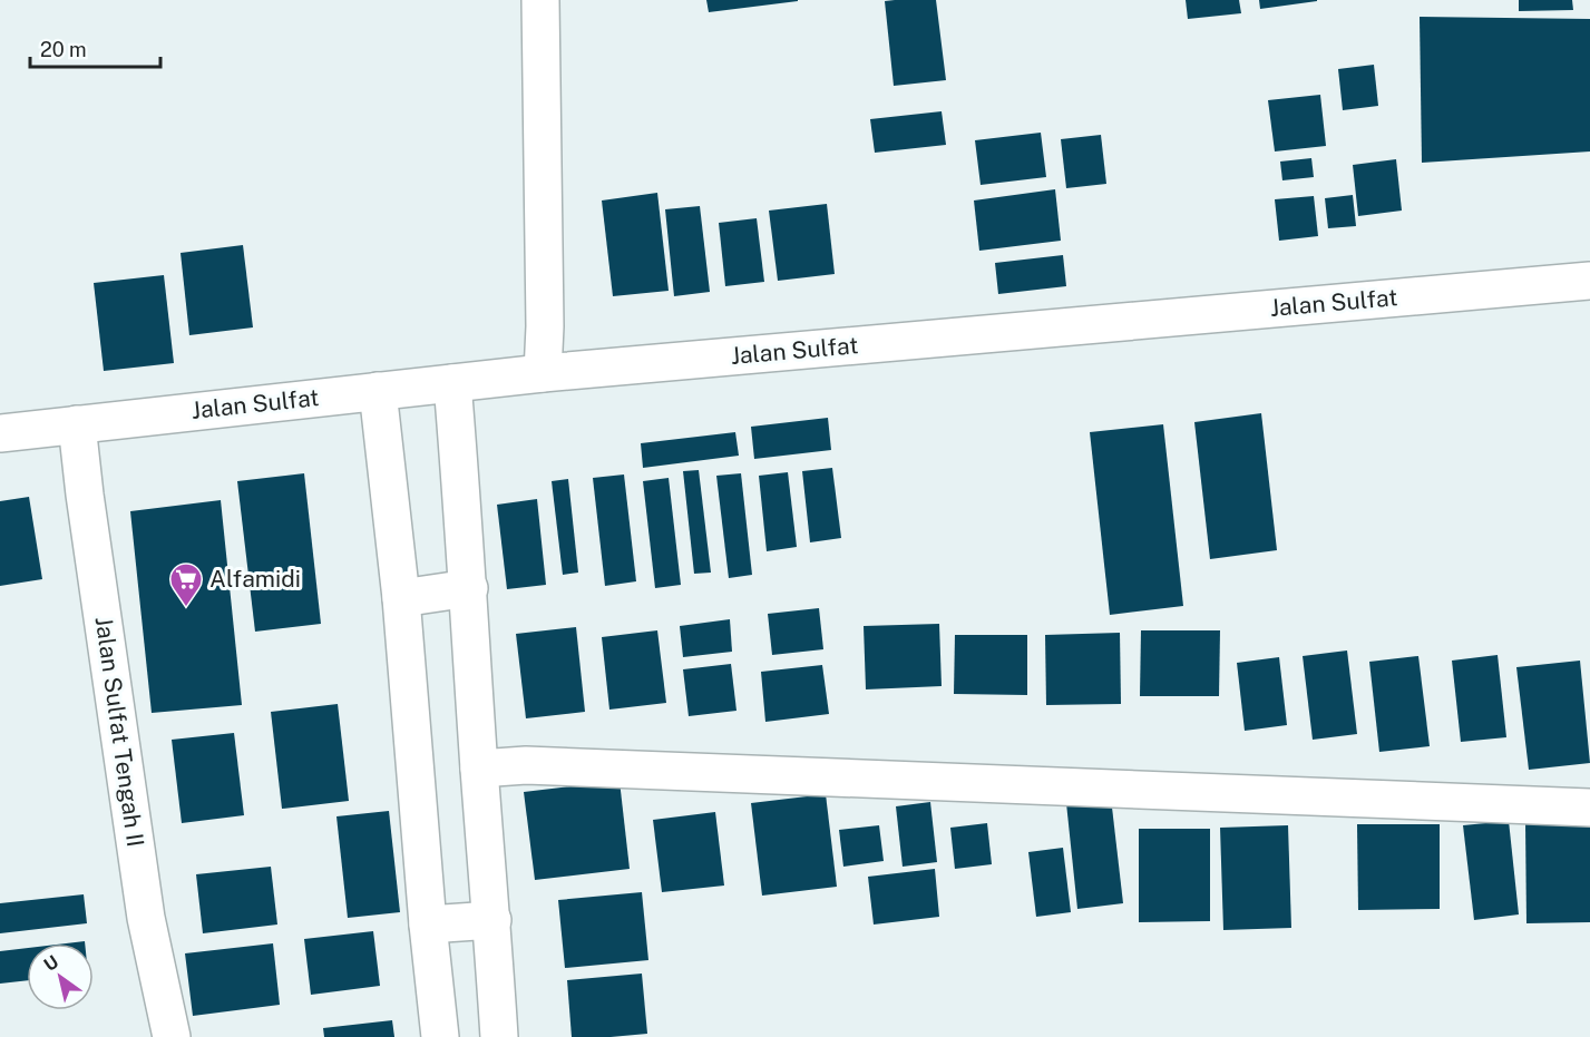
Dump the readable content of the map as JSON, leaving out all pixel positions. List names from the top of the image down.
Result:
{
  "streets": {
    "street": ["Jalan Sulfat", "Jalan Sulfat Tengah II"]
  },
  "crossings": [
    ["Jalan Sulfat", "Jalan Sulfat Tengah II"]
  ],
  "places": {
    "supermarket": ["Alfamidi"]
  },
  "scale_bar": "20 m",
  "north": "top left"
}
